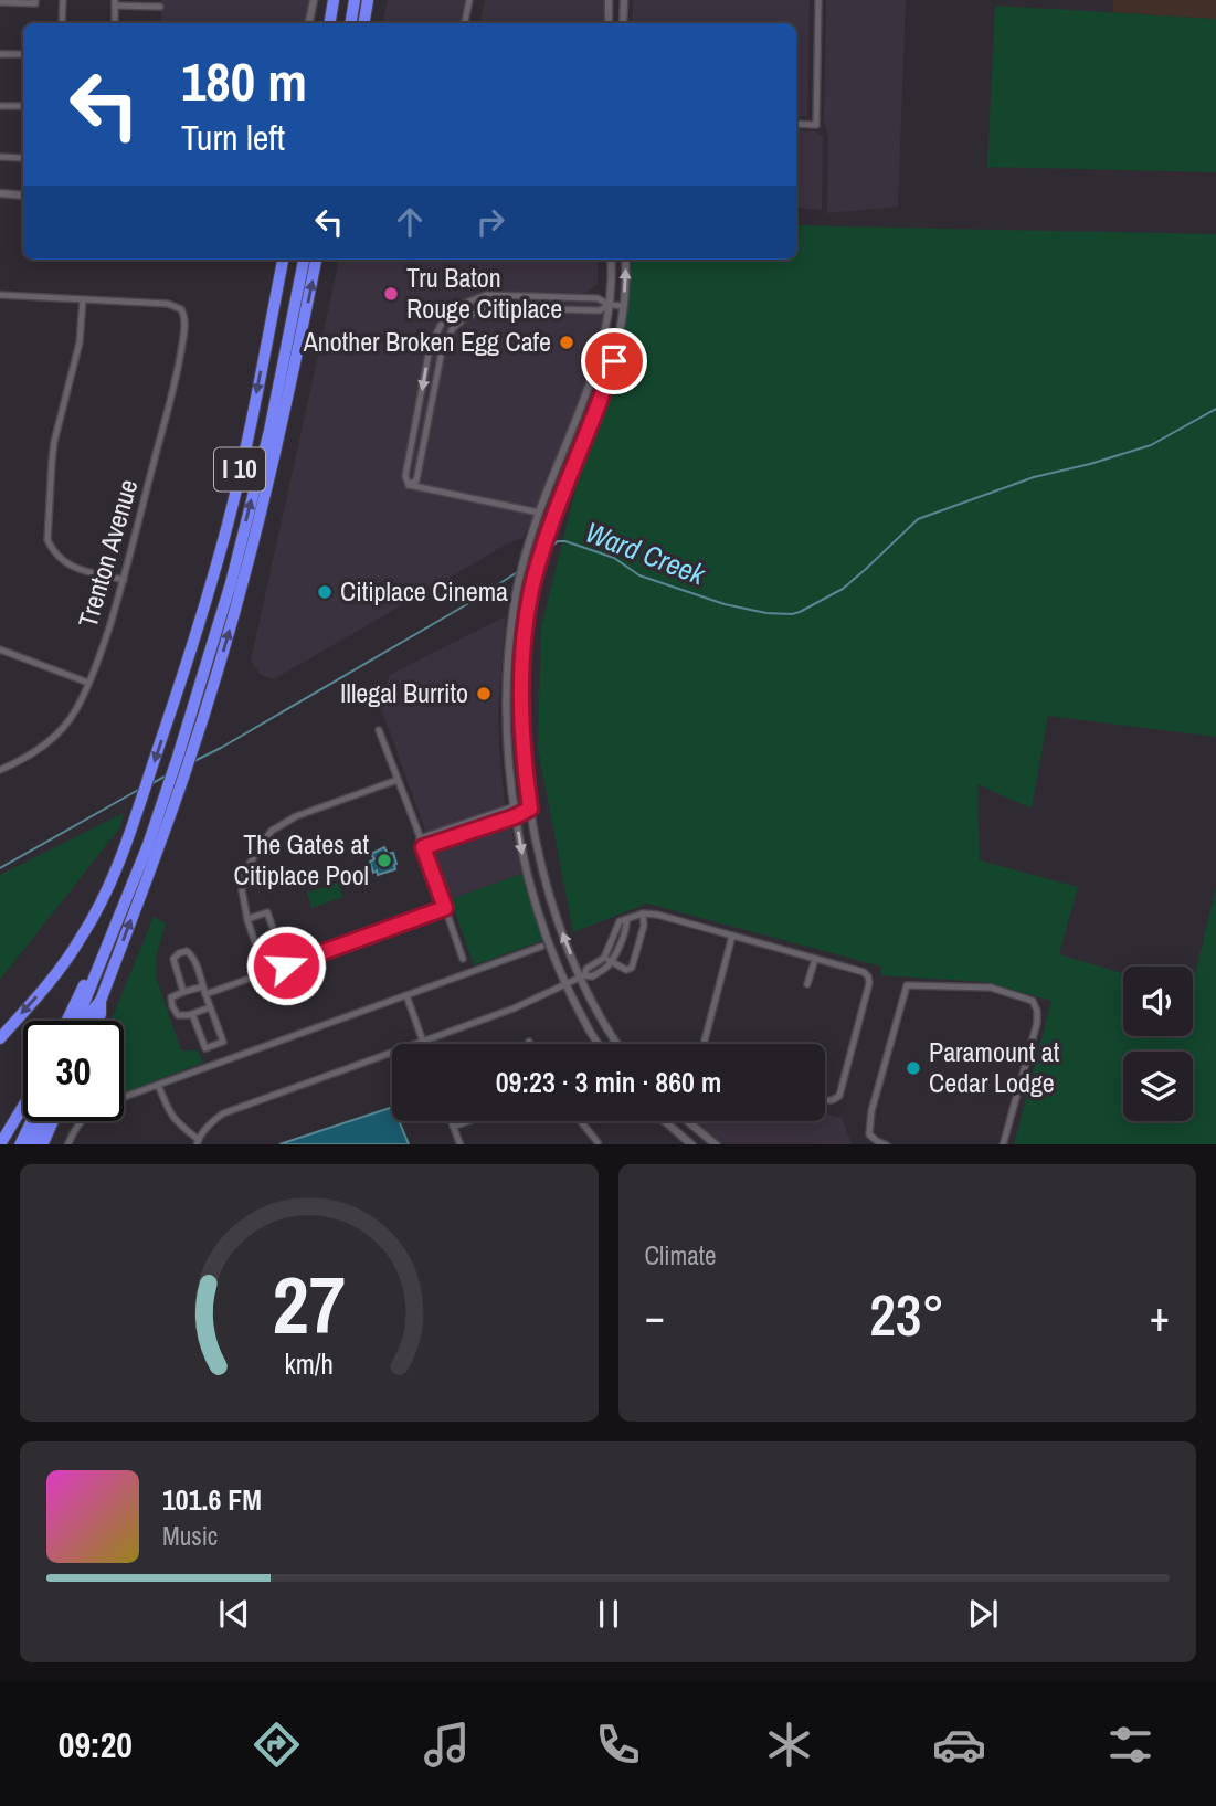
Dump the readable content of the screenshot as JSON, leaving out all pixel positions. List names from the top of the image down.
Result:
{
  "streets": {
    "highway": ["I 10"],
    "street": ["Trenton Avenue"]
  },
  "water": ["Ward Creek"],
  "places": [
    "Tru Baton Rouge Citiplace",
    "Another Broken Egg Cafe",
    "Citiplace Cinema",
    "Illegal Burrito",
    "The Gates at Citiplace Pool",
    "Paramount at Cedar Lodge"
  ],
  "page": {
    "turn": ["180 m", "Turn left"],
    "limit": "30",
    "trip": "09:23 · 3 min · 860 m",
    "tile": "Climate",
    "heat": ["−", "23°", "+"],
    "song": ["101.6 FM", "Music"],
    "tabs": "09:20",
    "gauge": ["27", "km/h"]
  }
}
